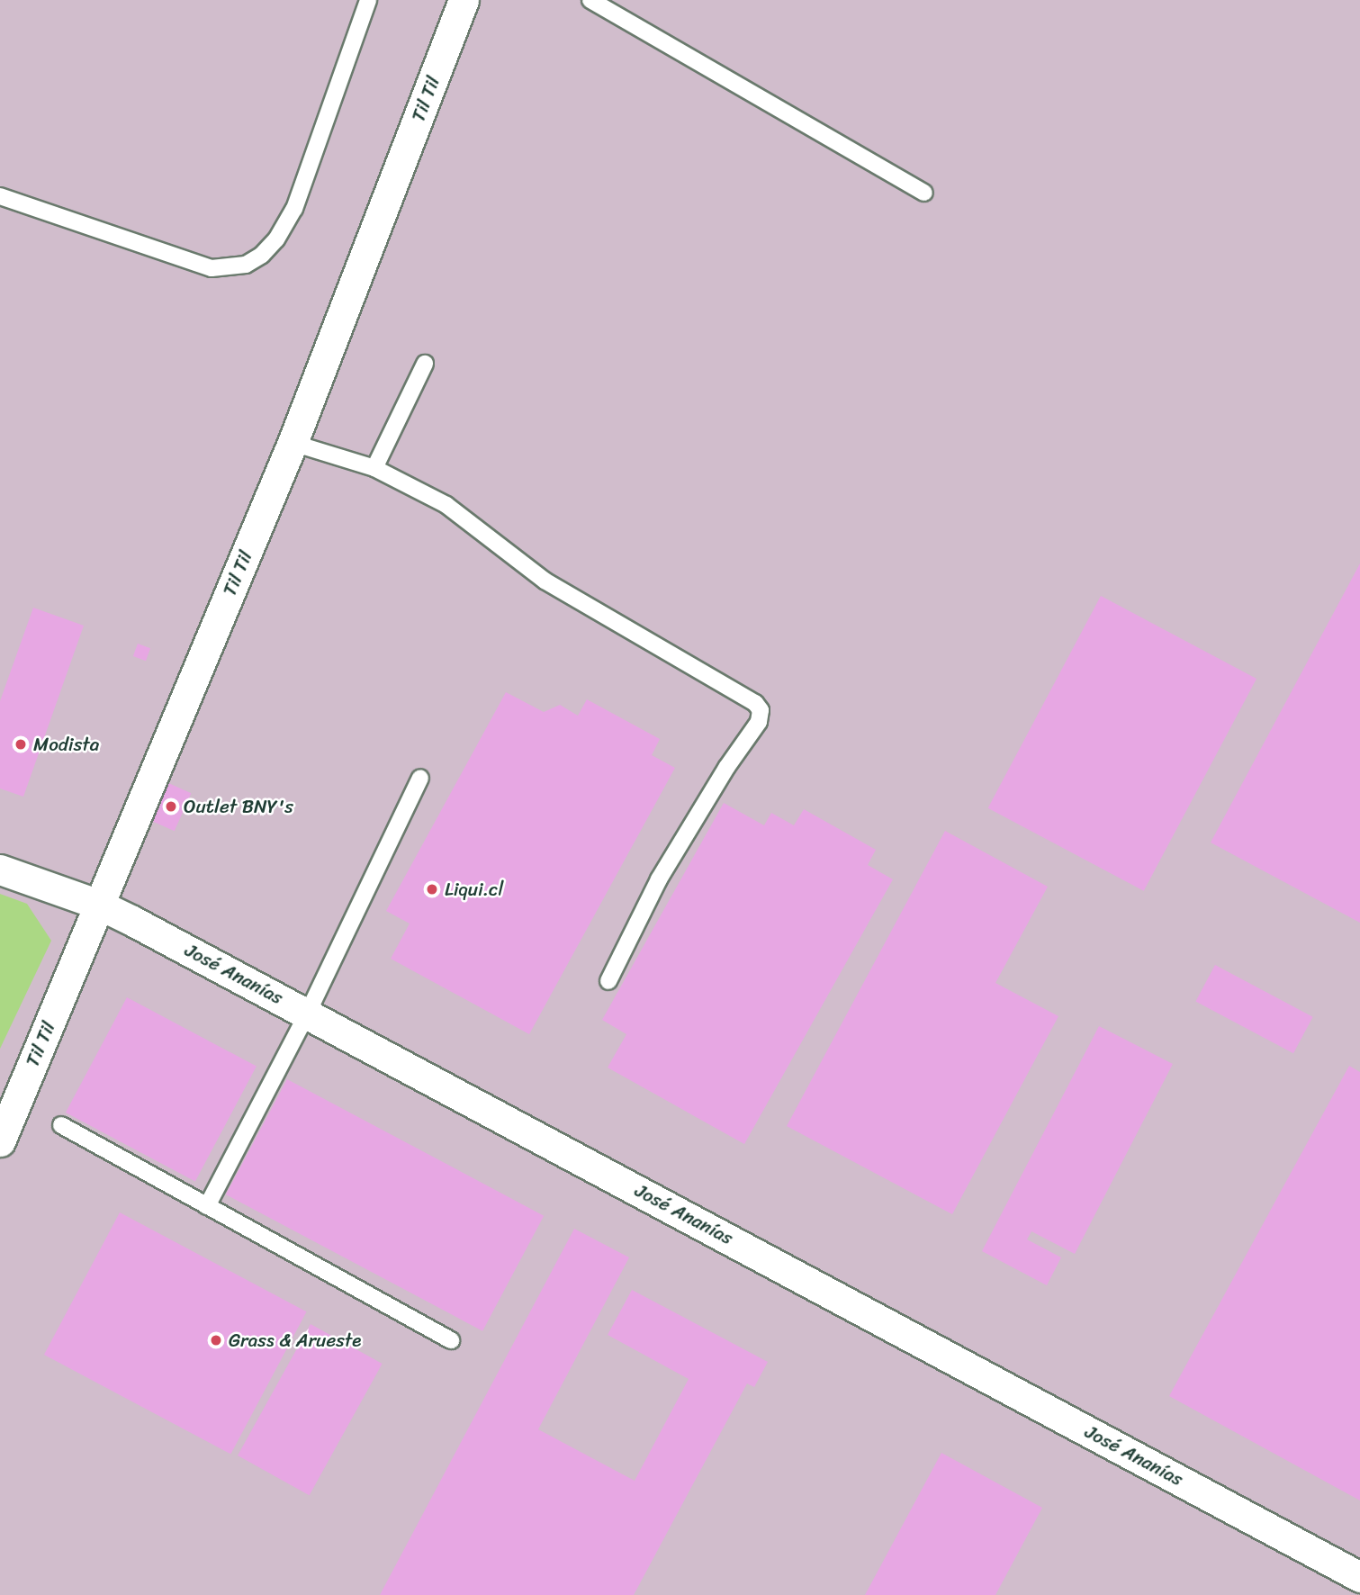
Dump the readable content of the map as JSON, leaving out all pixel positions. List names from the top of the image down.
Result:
{
  "streets": {
    "street": ["Til Til", "José Ananías"]
  },
  "crossings": [
    ["Til Til", "José Ananías"]
  ],
  "places": [
    "Modista",
    "Outlet BNY's",
    "Liqui.cl",
    "Grass & Arueste"
  ]
}
